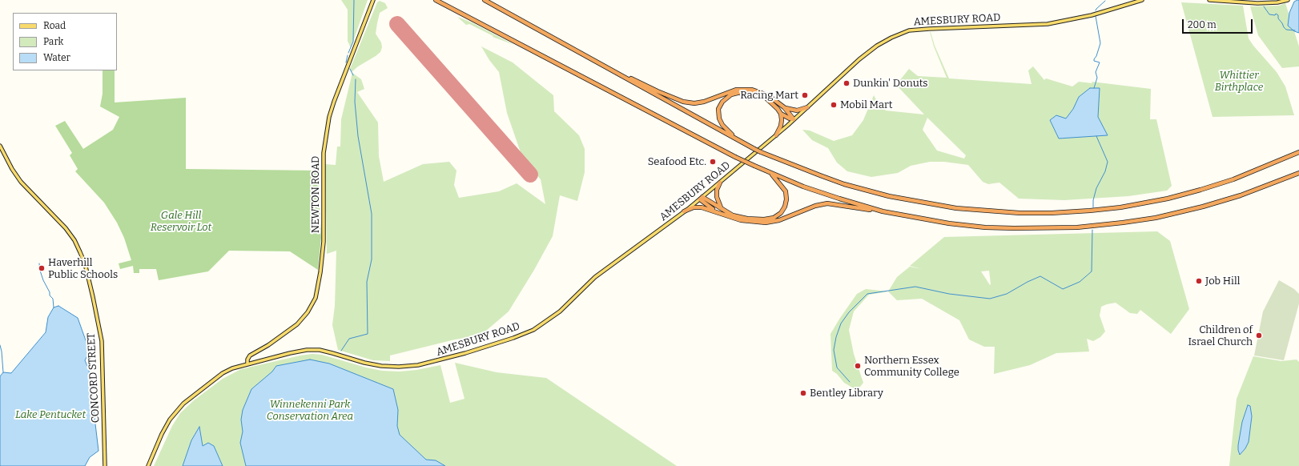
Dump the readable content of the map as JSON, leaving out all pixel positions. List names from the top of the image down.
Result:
{
  "streets": {
    "main road": ["AMESBURY ROAD", "NEWTON ROAD", "CONCORD STREET"]
  },
  "crossings": [
    ["AMESBURY ROAD", "NEWTON ROAD"]
  ],
  "parks": [
    "Whittier Birthplace",
    "Gale Hill Reservoir Lot",
    "Winnekenni Park Conservation Area",
    "Lake Pentucket"
  ],
  "places": [
    "Dunkin' Donuts",
    "Racing Mart",
    "Mobil Mart",
    "Seafood Etc.",
    "Haverhill Public Schools",
    "Job Hill",
    "Children of Israel Church",
    "Northern Essex Community College",
    "Bentley Library"
  ],
  "legend": ["Road", "Park", "Water"],
  "scale_bar": "200 m"
}
